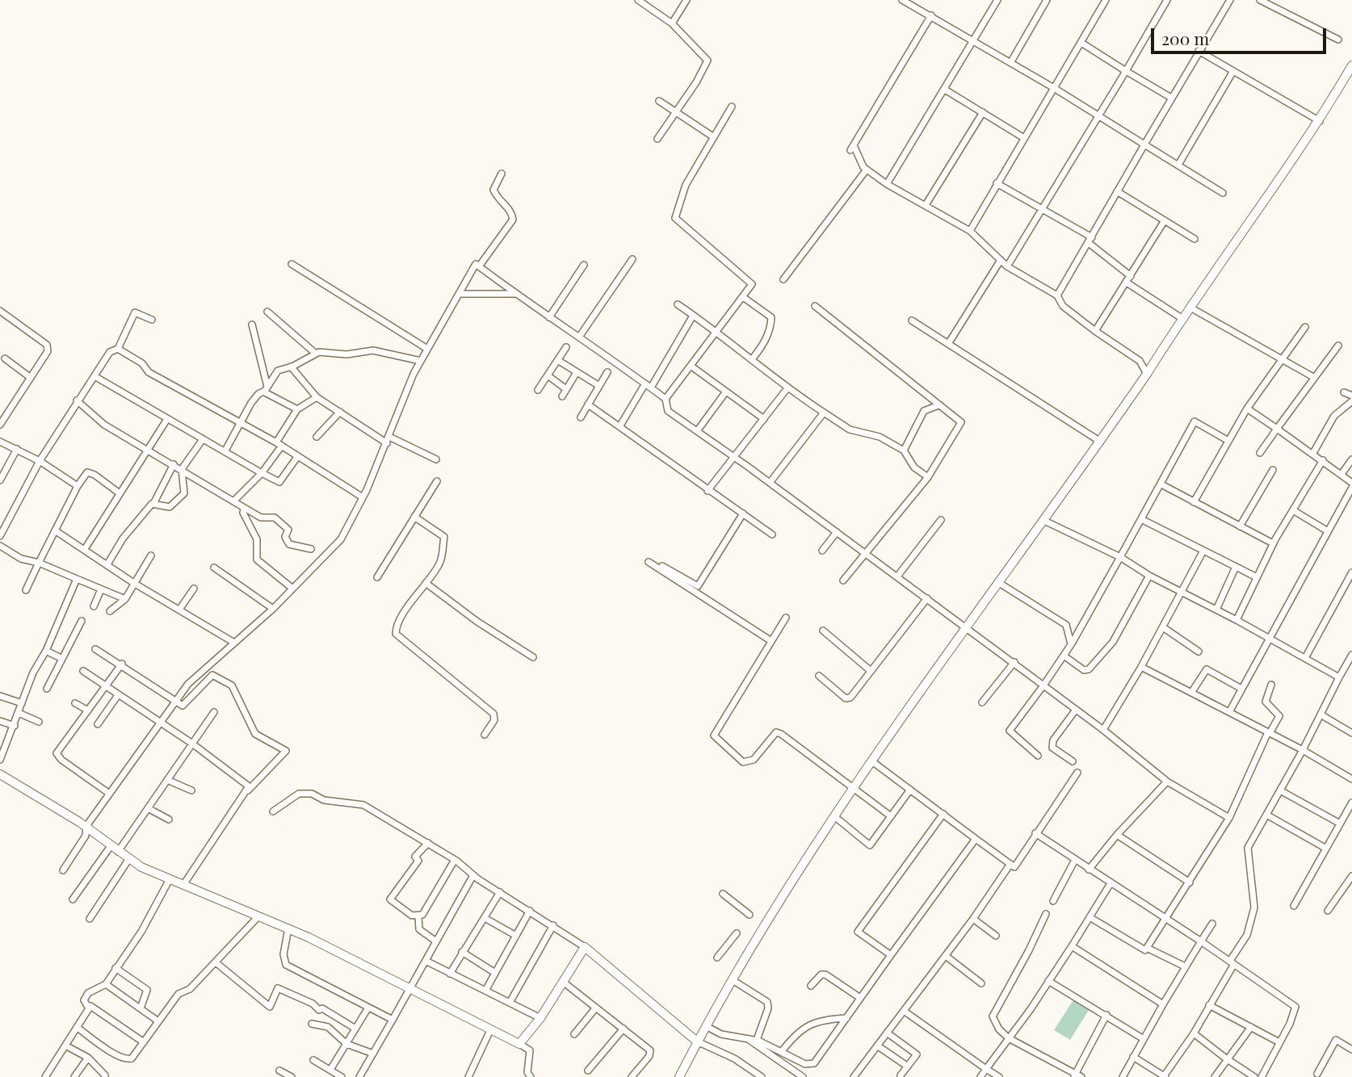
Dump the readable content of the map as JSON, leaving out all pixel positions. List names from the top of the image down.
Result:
{
  "scale_bar": "200 m"
}
